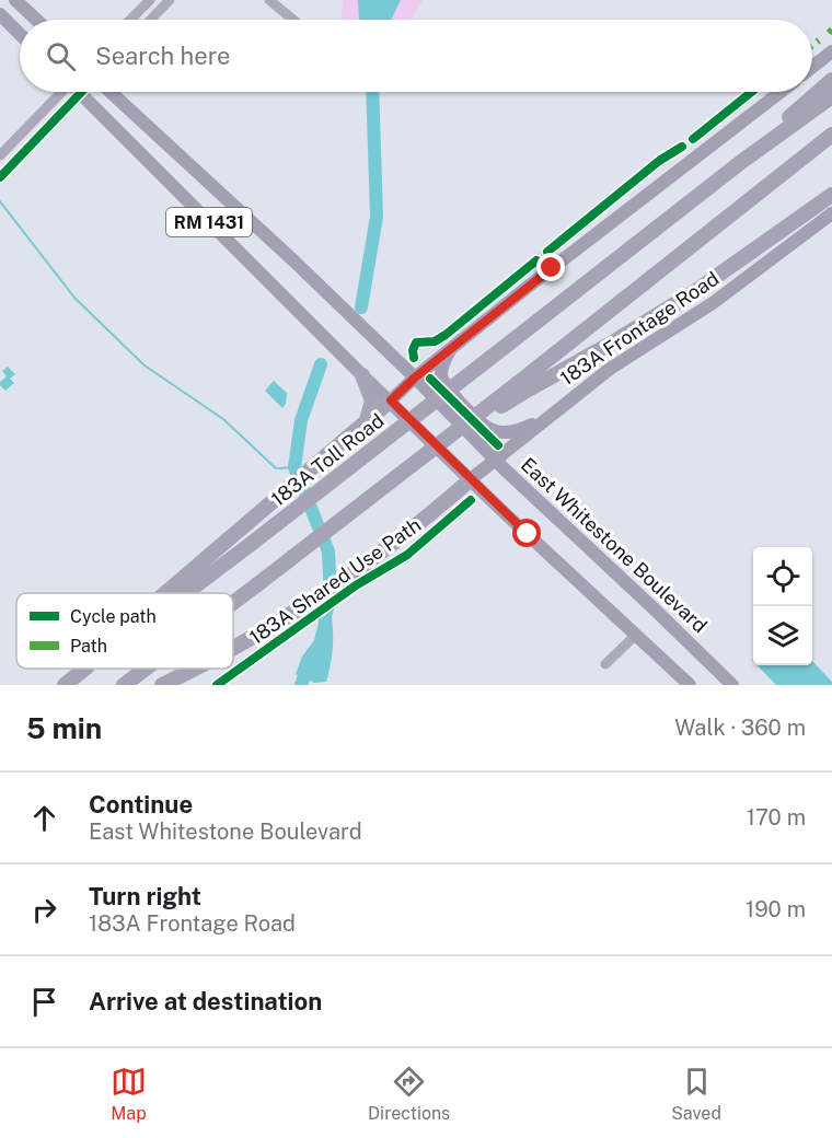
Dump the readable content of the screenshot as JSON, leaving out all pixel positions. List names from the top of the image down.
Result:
{
  "streets": {
    "highway": ["183A Toll Road"],
    "main road": ["RM 1431", "183A Frontage Road", "East Whitestone Boulevard"],
    "cycle path": ["183A Shared Use Path"]
  },
  "crossings": [
    ["RM 1431", "183A Frontage Road"],
    ["183A Frontage Road", "East Whitestone Boulevard"]
  ],
  "legend": ["Cycle path", "Path"],
  "page": {
    "search": "Search here",
    "heading": ["5 min", "Walk · 360 m"],
    "list": [
      ["Continue", "East Whitestone Boulevard", "170 m"],
      ["Turn right", "183A Frontage Road", "190 m"],
      "Arrive at destination"
    ],
    "nav": ["Map", "Directions", "Saved"]
  }
}
